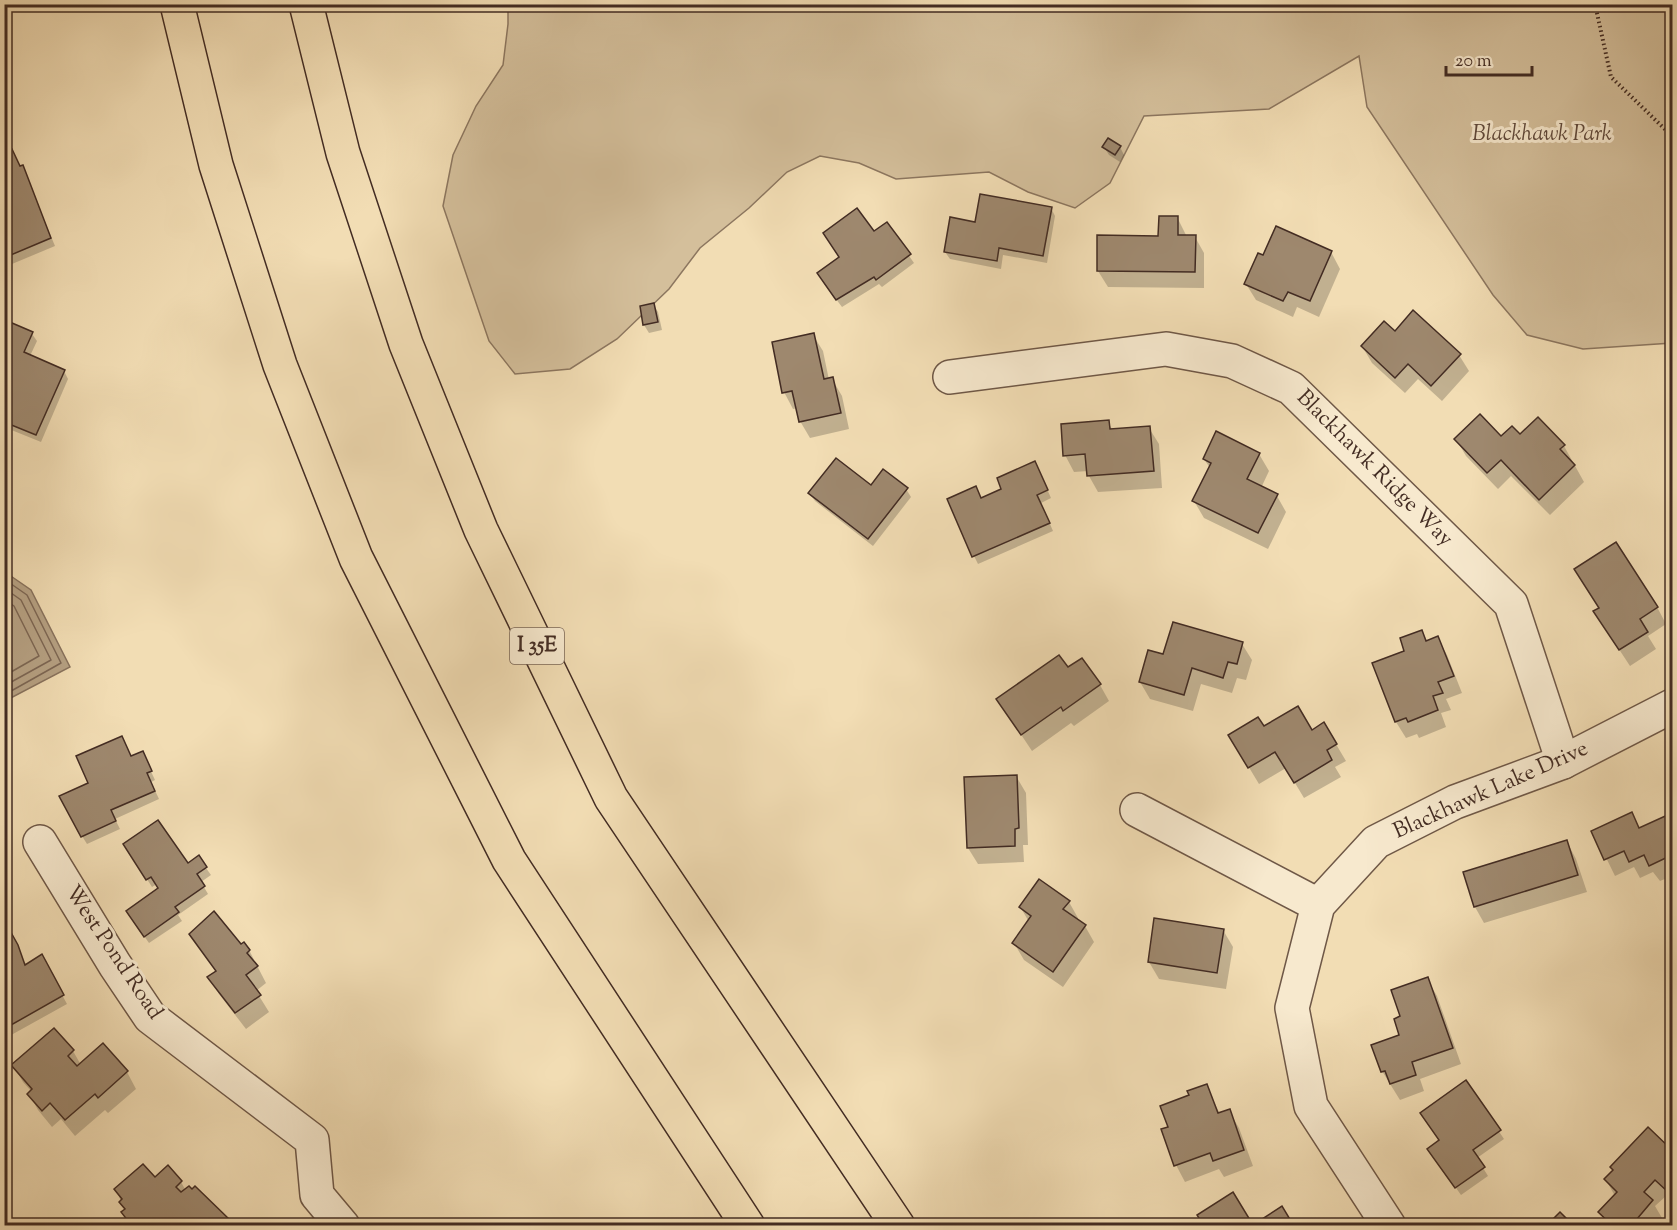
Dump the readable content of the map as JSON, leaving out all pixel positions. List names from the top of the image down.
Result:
{
  "streets": {
    "highway": ["I 35E"],
    "street": ["Blackhawk Ridge Way", "Blackhawk Lake Drive", "West Pond Road"]
  },
  "crossings": [
    ["Blackhawk Ridge Way", "Blackhawk Lake Drive"]
  ],
  "parks": ["Blackhawk Park"],
  "scale_bar": "20 m"
}
